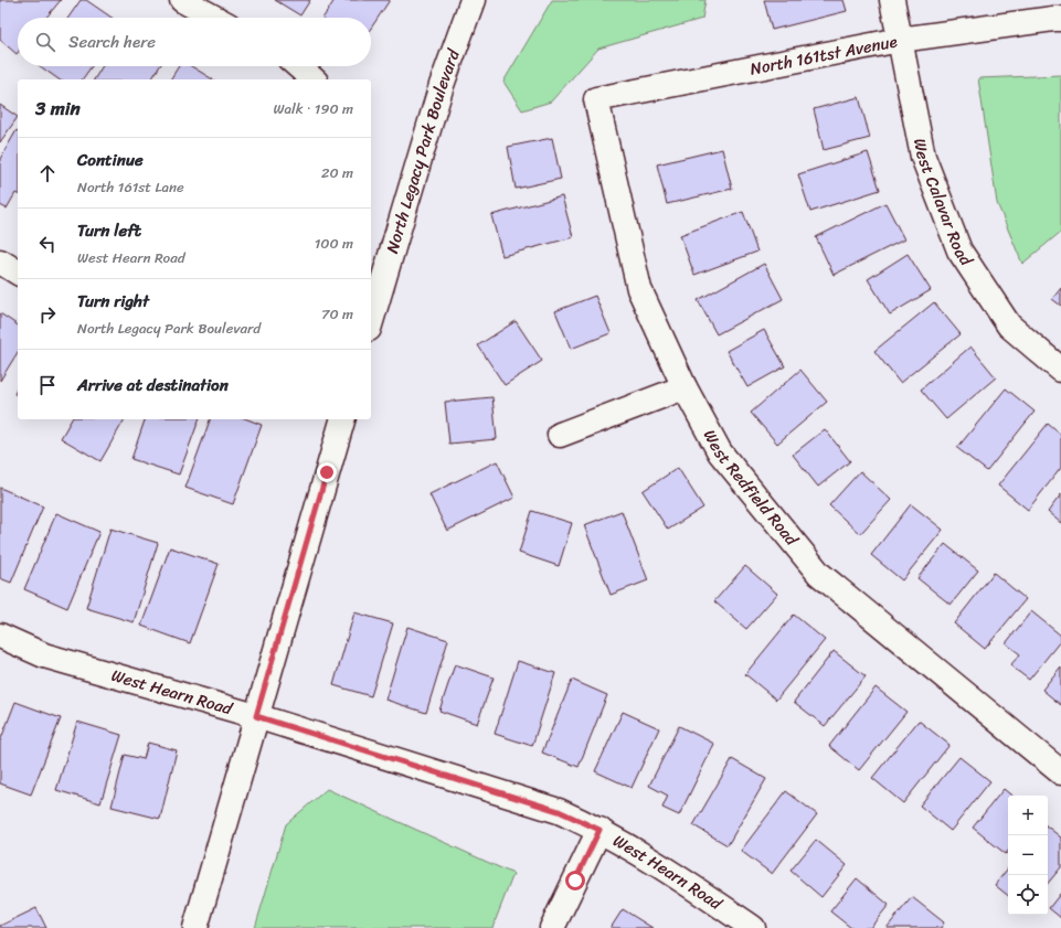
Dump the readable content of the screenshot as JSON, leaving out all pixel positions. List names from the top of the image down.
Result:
{
  "streets": {
    "street": [
      "North 161tst Avenue",
      "North Legacy Park Boulevard",
      "West Calavar Road",
      "West Redfield Road",
      "West Hearn Road"
    ]
  },
  "crossings": [
    ["North 161tst Avenue", "West Calavar Road"],
    ["North 161tst Avenue", "West Redfield Road"]
  ],
  "page": {
    "search": "Search here",
    "heading": ["3 min", "Walk · 190 m"],
    "list": [
      ["Continue", "North 161st Lane", "20 m"],
      ["Turn left", "West Hearn Road", "100 m"],
      ["Turn right", "North Legacy Park Boulevard", "70 m"],
      "Arrive at destination"
    ],
    "map_buttons": ["+", "−"]
  }
}
